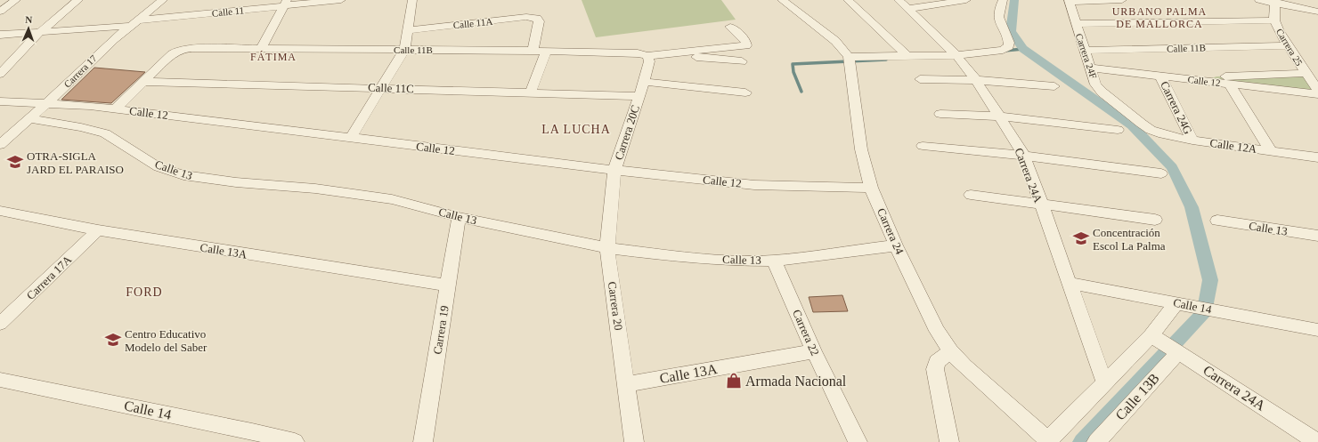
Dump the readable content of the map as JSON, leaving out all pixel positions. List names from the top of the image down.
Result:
{
  "streets": {
    "street": [
      "Calle 11",
      "Calle 11A",
      "Carrera 25",
      "Calle 11B",
      "Carrera 24F",
      "Carrera 17",
      "Calle 12",
      "Calle 11C",
      "Carrera 24G",
      "Carrera 20C",
      "Calle 12A",
      "Calle 13",
      "Carrera 24A",
      "Carrera 24",
      "Calle 13A",
      "Carrera 17A",
      "Carrera 20",
      "Calle 14",
      "Carrera 19",
      "Carrera 22",
      "Calle 13B"
    ]
  },
  "crossings": [
    ["Calle 11", "Carrera 17"],
    ["Calle 11A", "Calle 11B"],
    ["Carrera 25", "Calle 11B"],
    ["Calle 11B", "Carrera 24F"],
    ["Calle 11B", "Calle 11C"],
    ["Calle 11B", "Carrera 20C"],
    ["Carrera 24F", "Calle 12"],
    ["Carrera 24F", "Calle 12A"],
    ["Carrera 17", "Calle 12"],
    ["Carrera 17", "Calle 13"],
    ["Calle 12", "Carrera 24G"],
    ["Calle 12", "Carrera 20C"],
    ["Calle 12", "Carrera 24"],
    ["Calle 12", "Carrera 20"],
    ["Calle 11C", "Carrera 20C"],
    ["Carrera 24G", "Calle 12A"],
    ["Carrera 20C", "Carrera 20"],
    ["Calle 13", "Carrera 24"],
    ["Calle 13", "Carrera 20"],
    ["Calle 13", "Carrera 19"],
    ["Calle 13", "Carrera 22"],
    ["Carrera 24A", "Calle 14"],
    ["Carrera 24A", "Calle 13B"],
    ["Calle 13A", "Carrera 17A"],
    ["Calle 13A", "Carrera 20"],
    ["Calle 13A", "Carrera 19"],
    ["Calle 13A", "Carrera 22"]
  ],
  "districts": [
    "URBANO PALMA DE MALLORCA",
    "FÁTIMA",
    "LA LUCHA",
    "FORD"
  ],
  "places": {
    "school or university": ["OTRA-SIGLA JARD EL PARAISO", "Concentración Escol La Palma", "Centro Educativo Modelo del Saber"],
    "shop": ["Armada Nacional"]
  },
  "north": "top"
}
